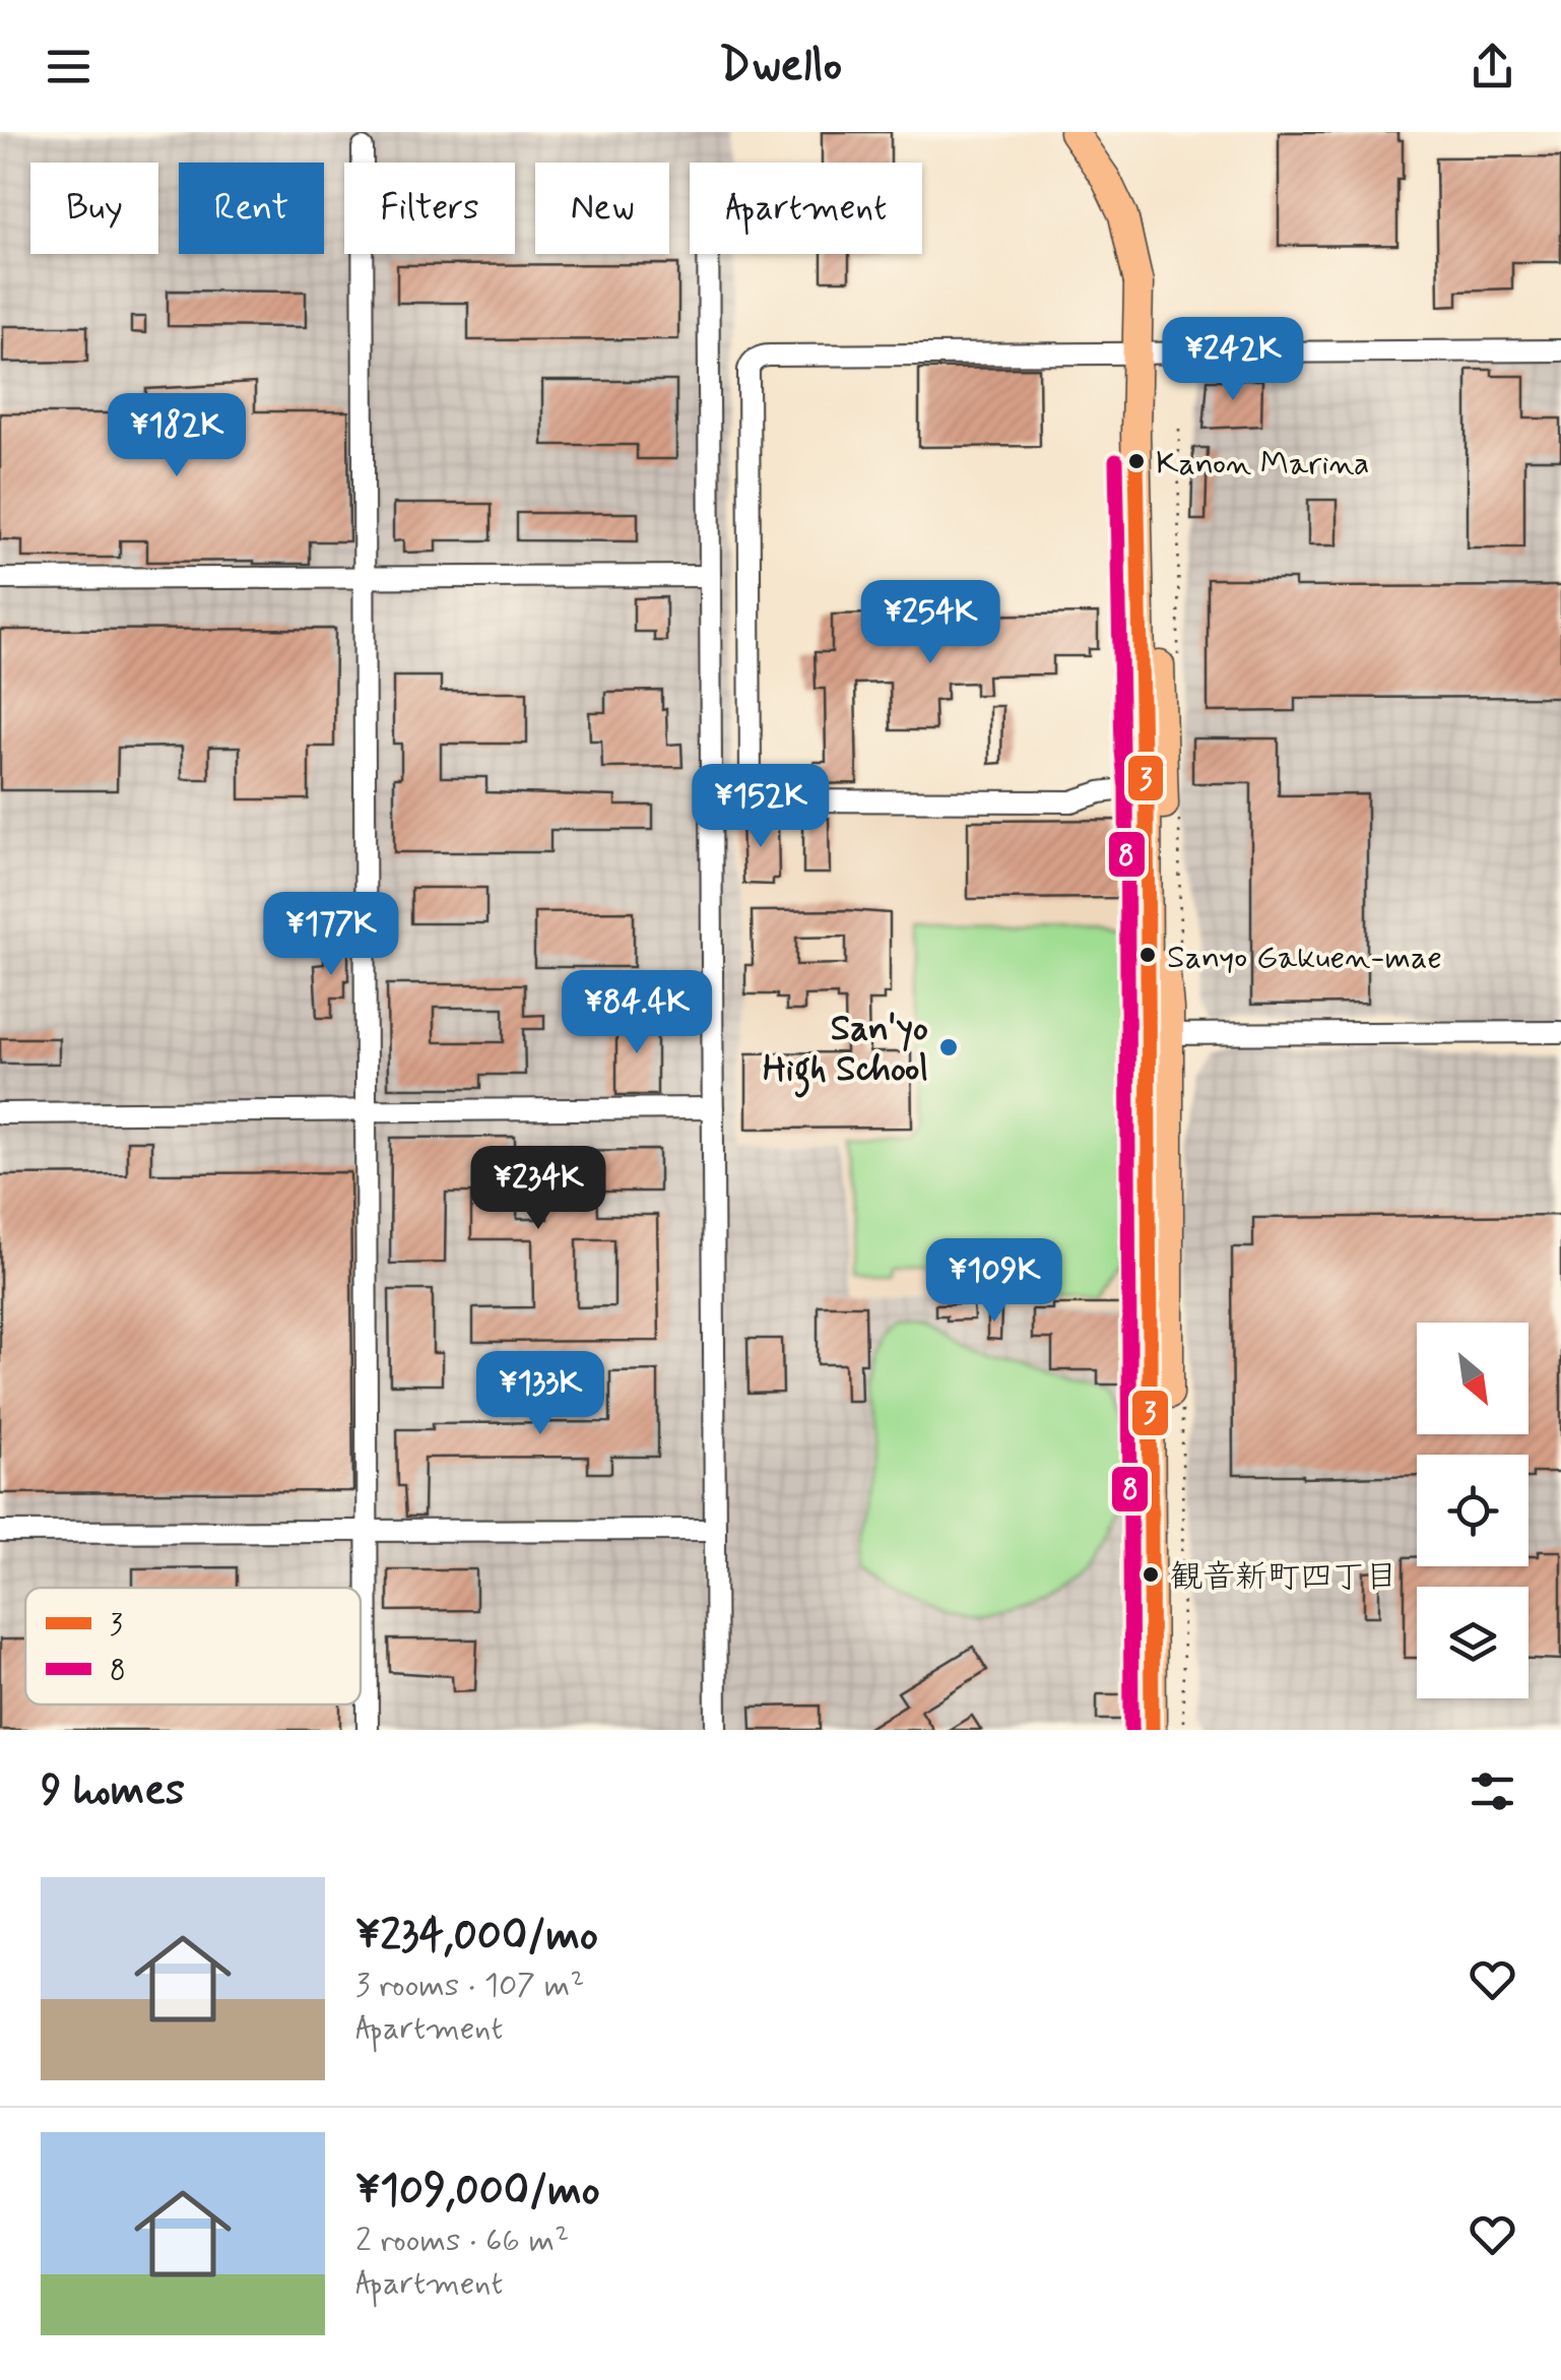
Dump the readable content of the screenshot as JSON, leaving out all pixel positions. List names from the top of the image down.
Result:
{
  "places": [
    "Kanon Marina",
    "Sanyo Gakuen-mae",
    "San'yo High School",
    "観音新町四丁目"
  ],
  "lines": ["transit line 3", "transit line 8"],
  "legend": ["3", "8"],
  "north": "bottom right",
  "page": {
    "header": "Dwello",
    "chip": [
      "Buy",
      "Rent",
      "Filters",
      "New",
      "Apartment"
    ],
    "price": [
      "¥242K",
      "¥182K",
      "¥254K",
      "¥152K",
      "¥177K",
      "¥84.4K",
      "¥234K",
      "¥109K",
      "¥133K"
    ],
    "heading": "9 homes",
    "list": [
      {
        "name": "¥234,000/mo",
        "note": "3 rooms · 107 m² · Apartment"
      },
      {
        "name": "¥109,000/mo",
        "note": "2 rooms · 66 m² · Apartment"
      }
    ]
  }
}
